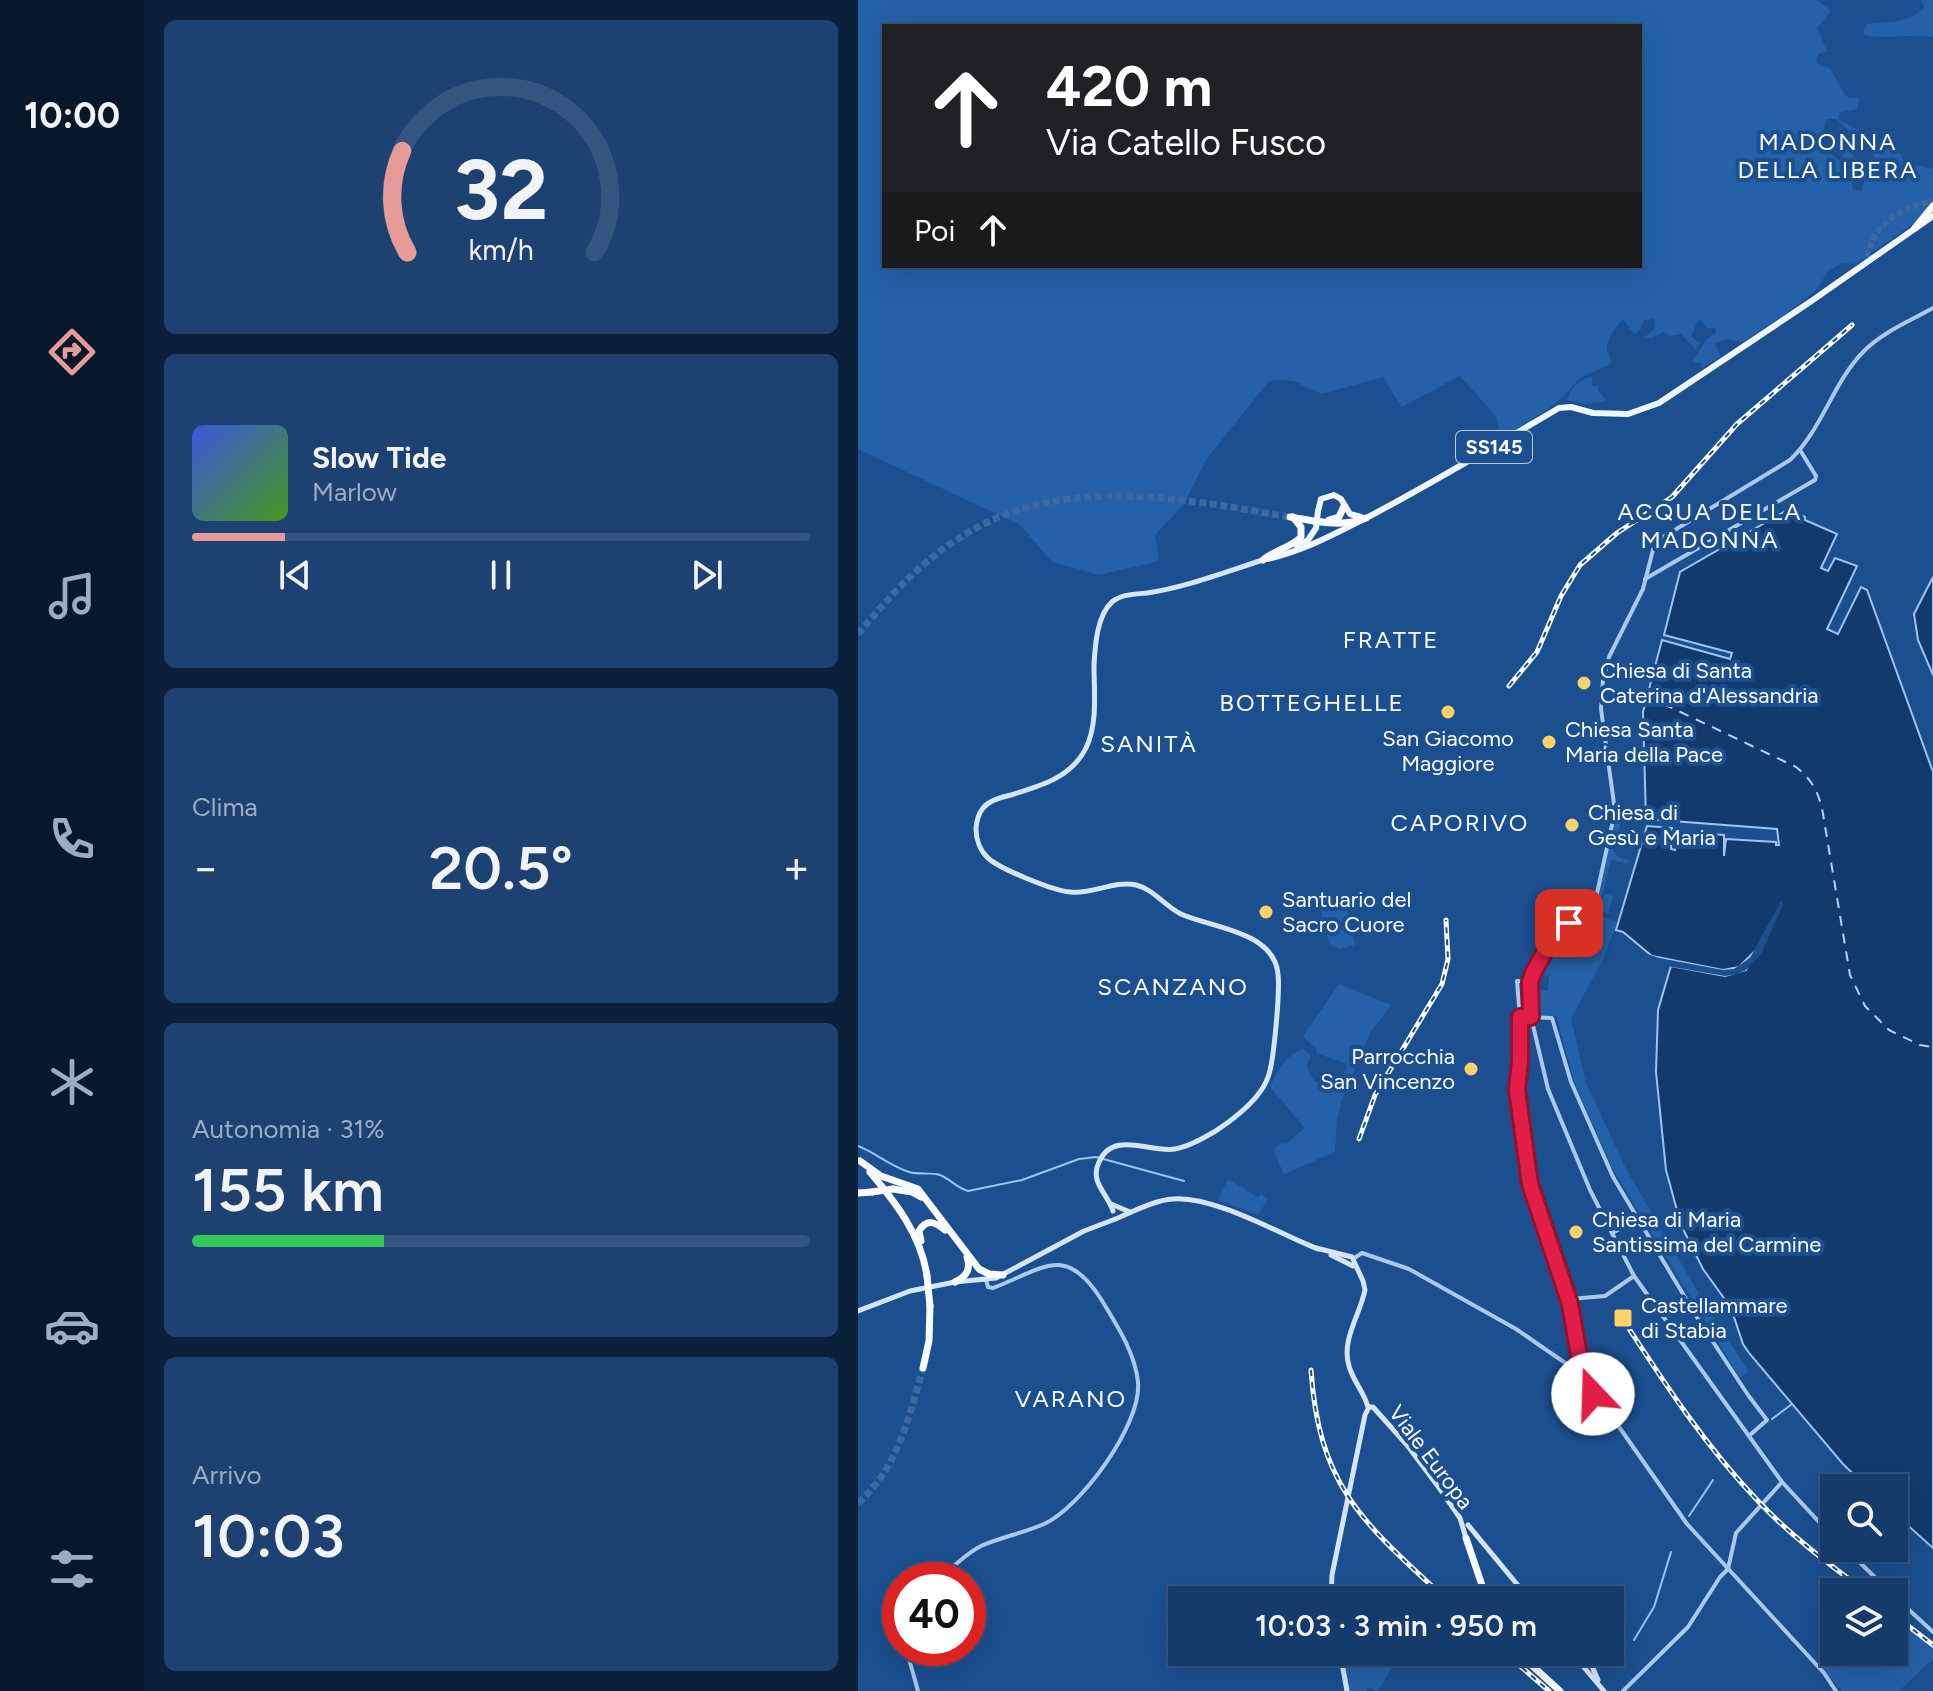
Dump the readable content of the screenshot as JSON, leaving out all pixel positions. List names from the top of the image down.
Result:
{
  "streets": {
    "highway": ["SS145"],
    "main road": ["Viale Europa"]
  },
  "districts": [
    "MADONNA DELLA LIBERA",
    "ACQUA DELLA MADONNA",
    "FRATTE",
    "BOTTEGHELLE",
    "SANITÀ",
    "CAPORIVO",
    "SCANZANO",
    "VARANO"
  ],
  "places": {
    "other": [
      "Chiesa di Santa Caterina d'Alessandria",
      "San Giacomo Maggiore",
      "Chiesa Santa Maria della Pace",
      "Chiesa di Gesù e Maria",
      "Santuario del Sacro Cuore",
      "Parrocchia San Vincenzo",
      "Chiesa di Maria Santissima del Carmine"
    ],
    "transit": ["Castellammare di Stabia"]
  },
  "page": {
    "tabs": "10:00",
    "turn": ["420 m", "Via Catello Fusco"],
    "then": "Poi",
    "song": ["Slow Tide", "Marlow"],
    "tile": [
      "Clima",
      ["Autonomia · 31%", "155 km"],
      ["Arrivo", "10:03"]
    ],
    "heat": ["−", "20.5°", "+"],
    "limit": "40",
    "trip": "10:03 · 3 min · 950 m",
    "gauge": ["32", "km/h"]
  }
}
